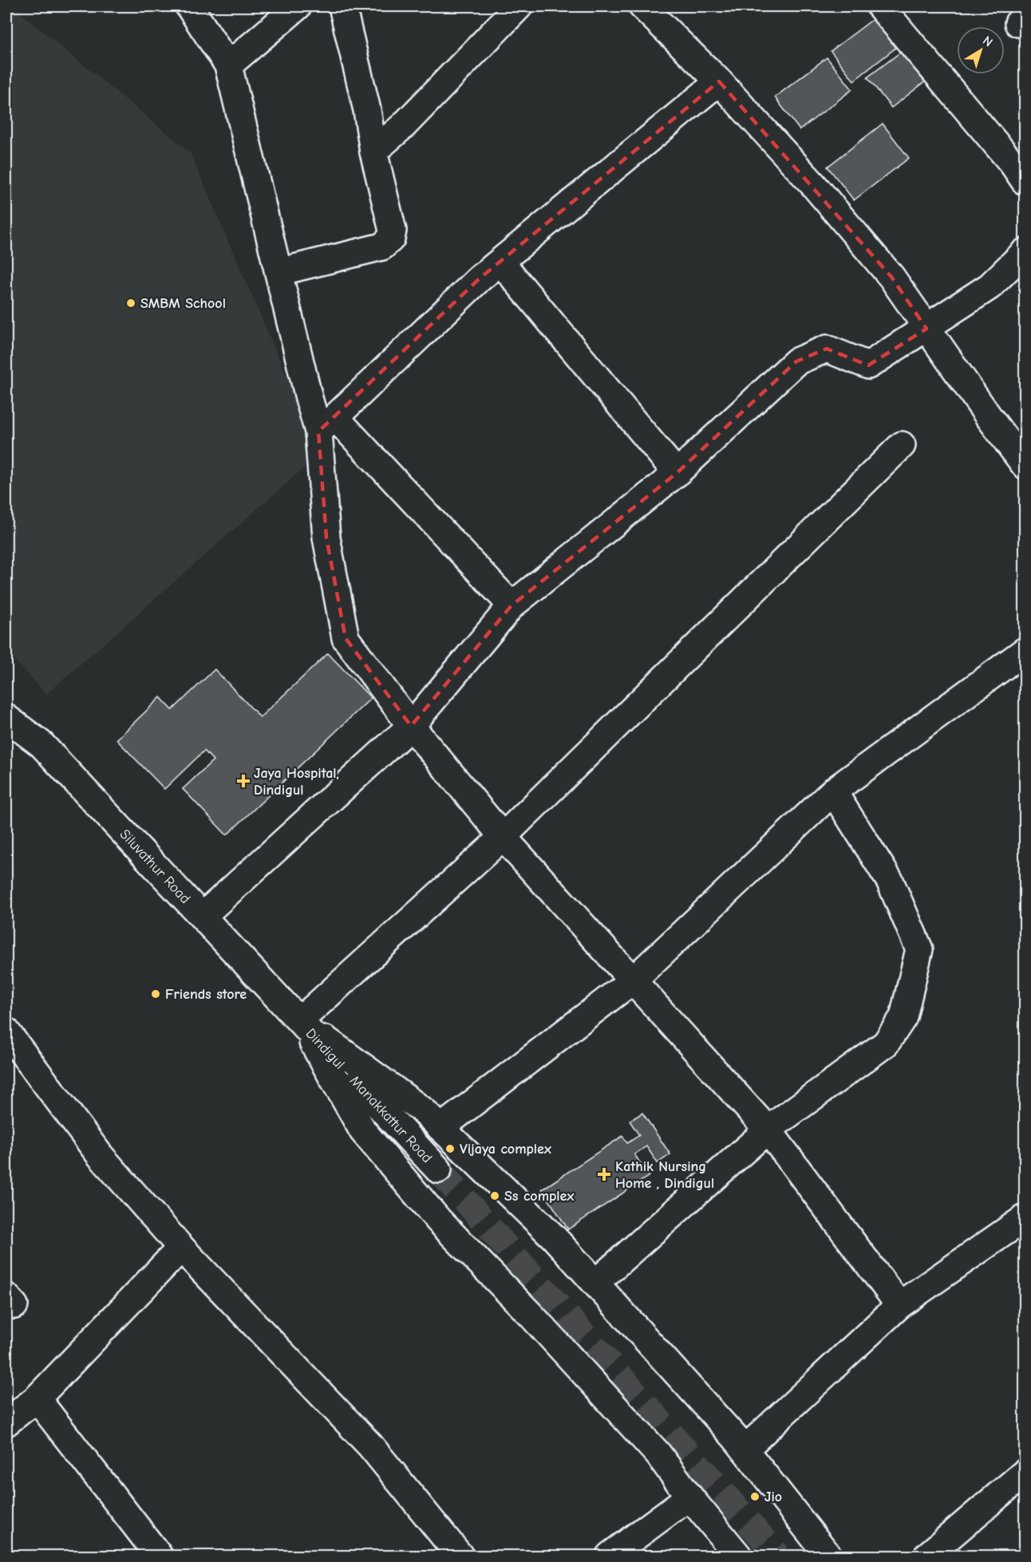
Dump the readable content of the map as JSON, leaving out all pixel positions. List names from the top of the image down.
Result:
{
  "streets": {
    "street": ["Siluvathur Road", "Dindigul - Manakkattur Road"]
  },
  "crossings": [
    ["Siluvathur Road", "Dindigul - Manakkattur Road"]
  ],
  "places": {
    "other": [
      "SMBM School",
      "Friends store",
      "Vijaya complex",
      "Ss complex",
      "Jio"
    ],
    "health": ["Jaya Hospital, Dindigul", "Kathik Nursing Home , Dindigul"]
  },
  "north": "top right"
}
